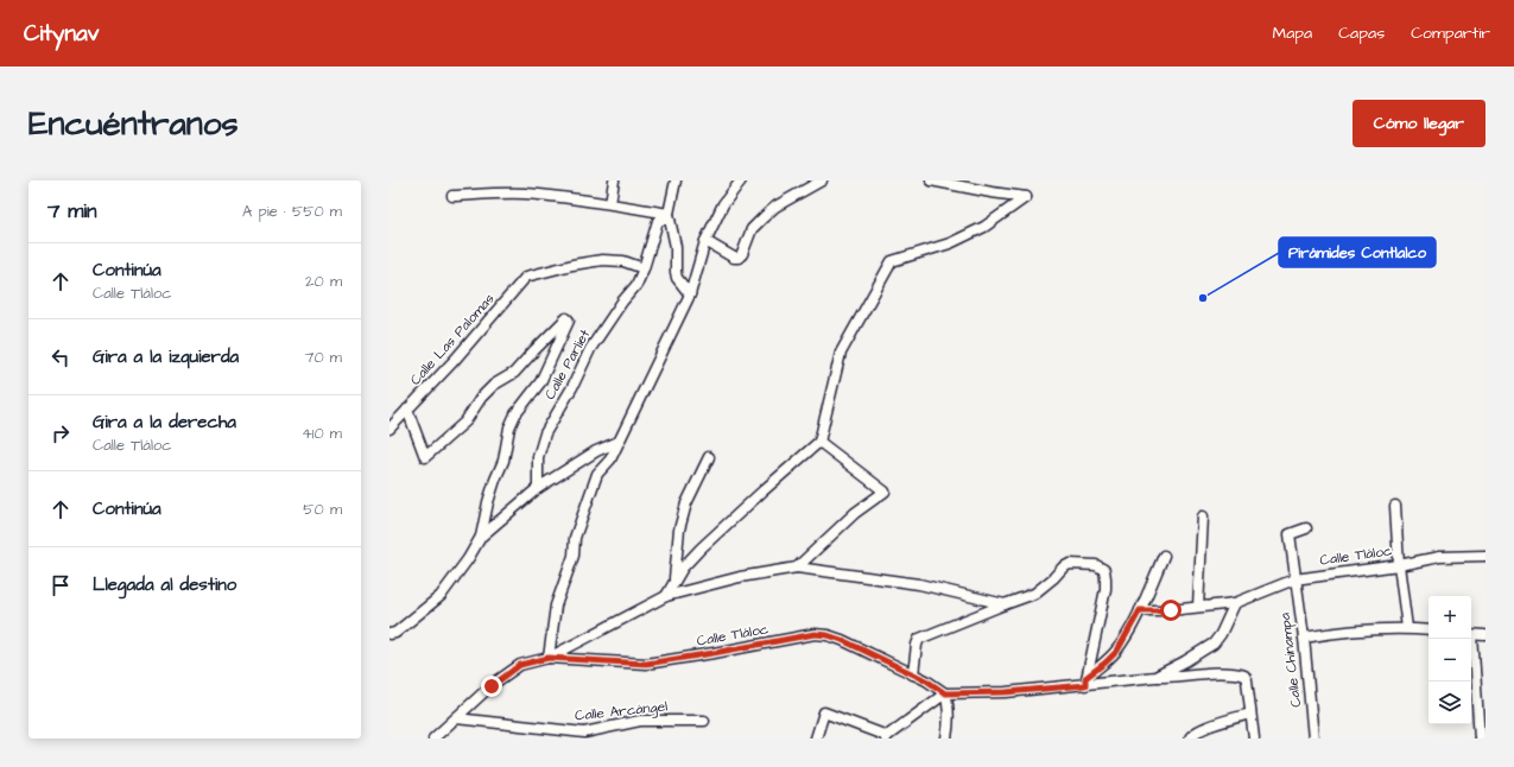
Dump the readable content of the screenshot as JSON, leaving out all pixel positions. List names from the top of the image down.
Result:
{
  "streets": {
    "street": [
      "Calle Las Palomas",
      "Calle Parliet",
      "Calle Tláloc",
      "Calle Chinampa",
      "Calle Arcángel"
    ]
  },
  "crossings": [
    ["Calle Las Palomas", "Calle Parliet"],
    ["Calle Tláloc", "Calle Chinampa"]
  ],
  "places": ["Pirámides Contlalco"],
  "page": {
    "header": "Citynav",
    "nav": ["Mapa", "Capas", "Compartir"],
    "buttons": "Cómo llegar",
    "title": "Encuéntranos",
    "heading": ["7 min", "A pie · 550 m"],
    "list": [
      ["Continúa", "Calle Tláloc", "20 m"],
      ["Gira a la izquierda", "70 m"],
      ["Gira a la derecha", "Calle Tláloc", "410 m"],
      ["Continúa", "50 m"],
      "Llegada al destino"
    ],
    "map_buttons": ["+", "−"]
  }
}
